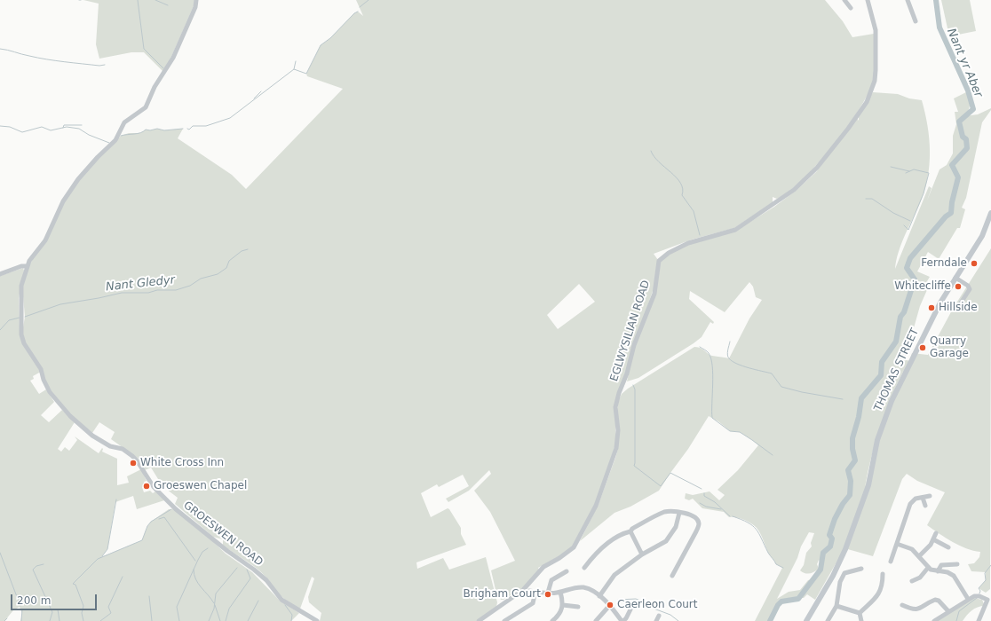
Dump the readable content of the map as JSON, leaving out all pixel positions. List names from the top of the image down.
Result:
{
  "streets": {
    "main road": ["THOMAS STREET"],
    "street": ["EGLWYSILIAN ROAD", "GROESWEN ROAD"]
  },
  "water": ["Nant yr Aber", "Nant Gledyr"],
  "places": [
    "Ferndale",
    "Whitecliffe",
    "Hillside",
    "Quarry Garage",
    "White Cross Inn",
    "Groeswen Chapel",
    "Brigham Court",
    "Caerleon Court"
  ],
  "scale_bar": "200 m"
}
